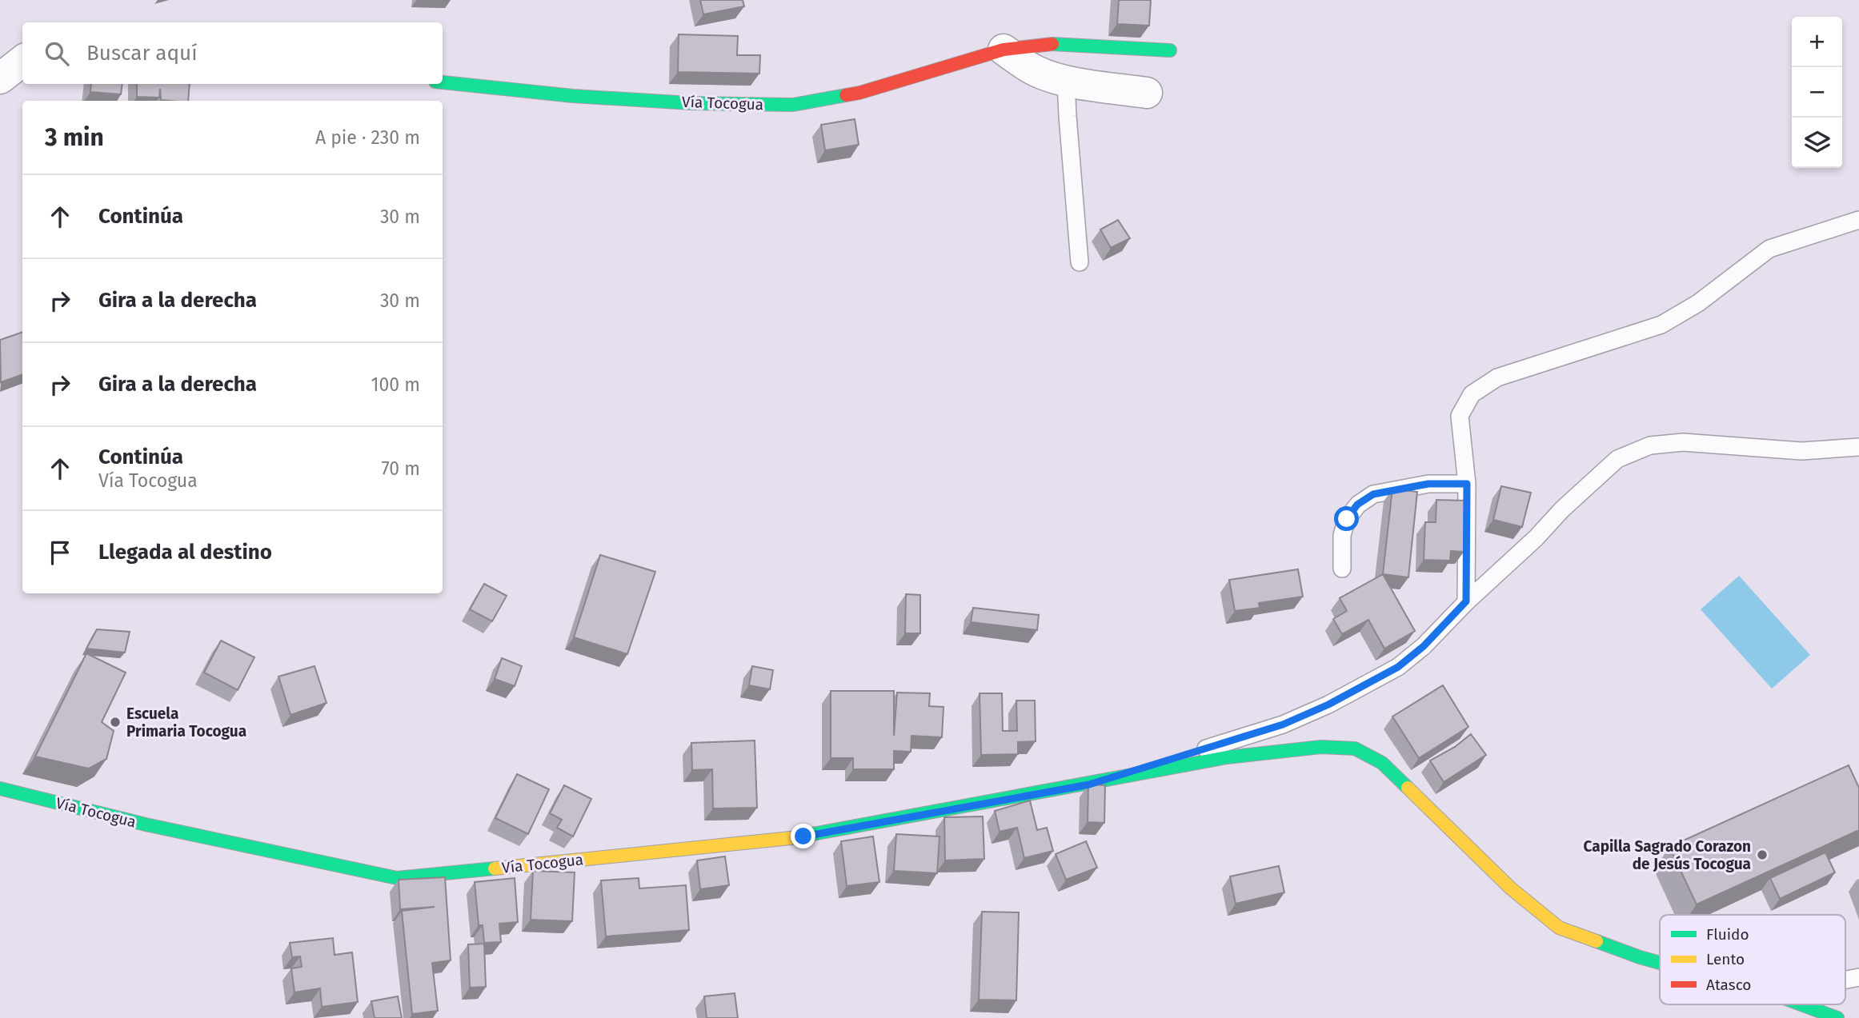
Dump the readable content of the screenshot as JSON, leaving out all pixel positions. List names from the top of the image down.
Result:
{
  "streets": {
    "street": ["Vía Tocogua"]
  },
  "places": ["Escuela Primaria Tocogua", "Capilla Sagrado Corazon de Jesús Tocogua"],
  "legend": ["Fluido", "Lento", "Atasco"],
  "page": {
    "map_buttons": ["+", "−"],
    "search": "Buscar aquí",
    "heading": ["3 min", "A pie · 230 m"],
    "list": [
      ["Continúa", "30 m"],
      ["Gira a la derecha", "30 m"],
      ["Gira a la derecha", "100 m"],
      ["Continúa", "Vía Tocogua", "70 m"],
      "Llegada al destino"
    ]
  }
}
